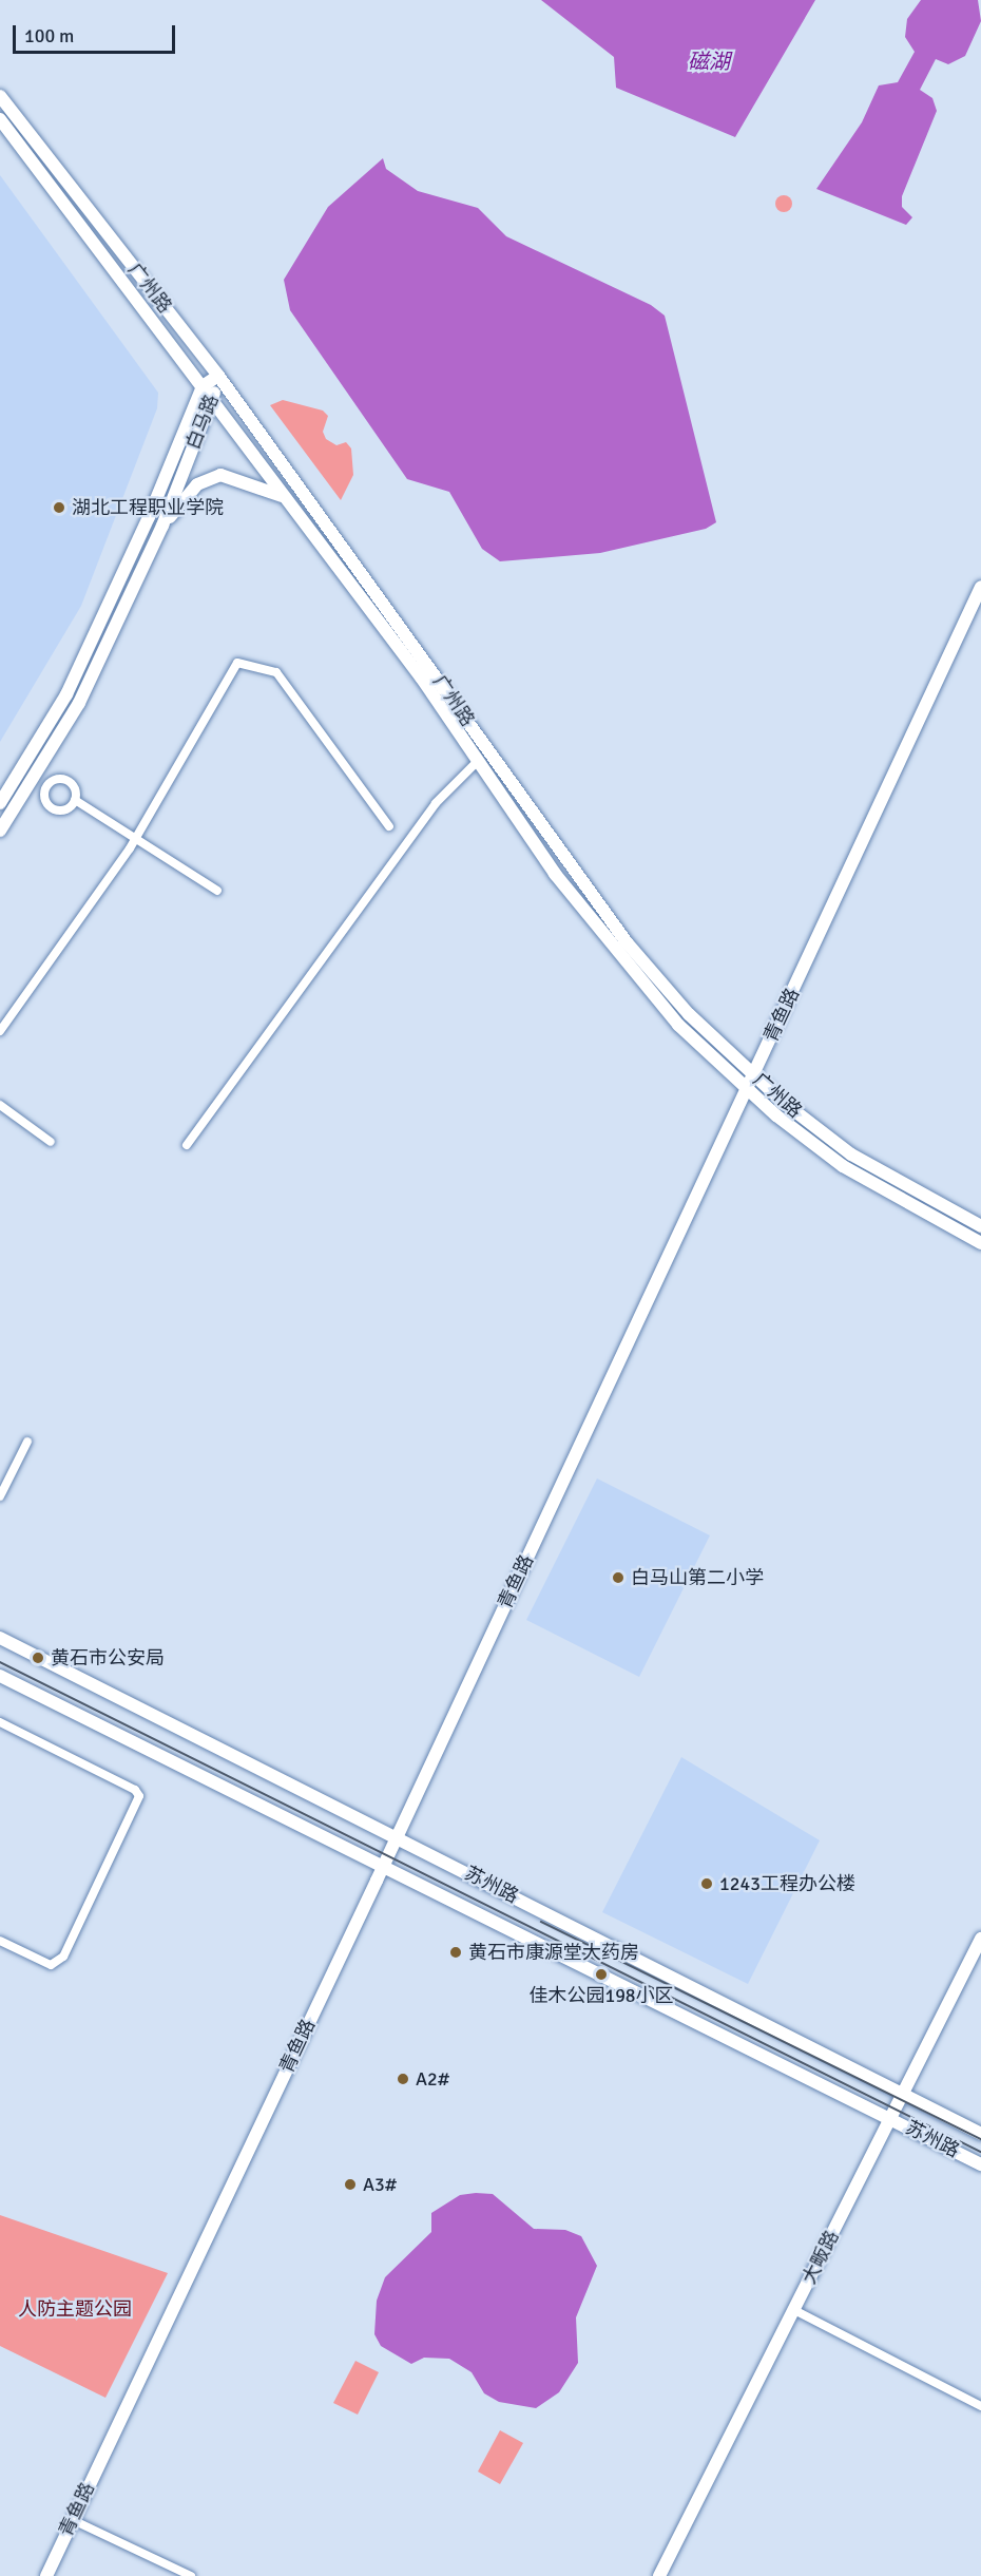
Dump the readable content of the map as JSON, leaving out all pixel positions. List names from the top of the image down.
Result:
{
  "streets": {
    "main road": [
      "广州路",
      "白马路",
      "青鱼路",
      "苏州路",
      "大畈路"
    ]
  },
  "crossings": [
    ["广州路", "白马路"],
    ["广州路", "青鱼路"],
    ["青鱼路", "苏州路"],
    ["苏州路", "大畈路"]
  ],
  "water": ["磁湖"],
  "parks": ["人防主题公园"],
  "places": [
    "湖北工程职业学院",
    "白马山第二小学",
    "黄石市公安局",
    "1243工程办公楼",
    "黄石市康源堂大药房",
    "佳木公园198小区",
    "A2#",
    "A3#"
  ],
  "scale_bar": "100 m"
}
